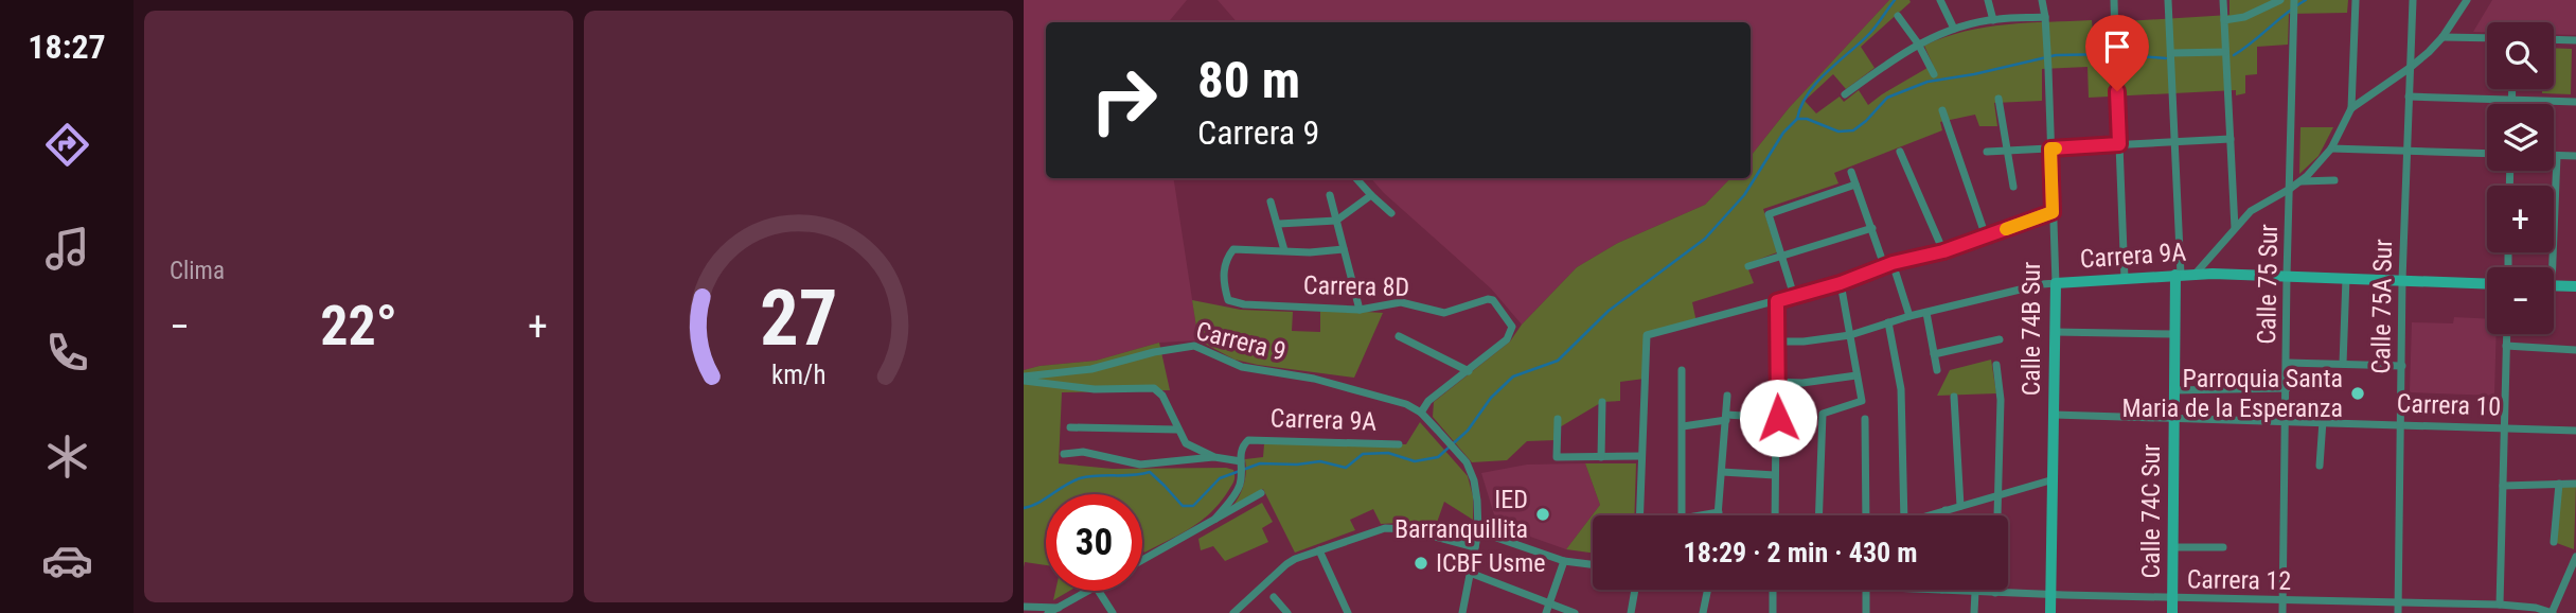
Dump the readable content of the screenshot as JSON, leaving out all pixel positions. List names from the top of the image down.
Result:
{
  "streets": {
    "street": [
      "Carrera 9A",
      "Calle 75 Sur",
      "Carrera 8D",
      "Calle 75A Sur",
      "Calle 74B Sur",
      "Carrera 9",
      "Carrera 10",
      "Calle 74C Sur",
      "Carrera 12"
    ]
  },
  "crossings": [
    ["Carrera 9A", "Calle 75 Sur"],
    ["Carrera 9A", "Calle 75A Sur"],
    ["Carrera 9A", "Calle 74B Sur"],
    ["Carrera 9A", "Calle 74C Sur"],
    ["Calle 75 Sur", "Carrera 10"],
    ["Calle 75 Sur", "Carrera 12"],
    ["Calle 75A Sur", "Carrera 10"],
    ["Calle 75A Sur", "Carrera 12"],
    ["Calle 74B Sur", "Carrera 10"],
    ["Calle 74B Sur", "Carrera 12"],
    ["Carrera 10", "Calle 74C Sur"],
    ["Calle 74C Sur", "Carrera 12"]
  ],
  "places": ["Parroquia Santa Maria de la Esperanza", "IED Barranquillita", "ICBF Usme"],
  "page": {
    "tabs": "18:27",
    "tile": "Clima",
    "map_buttons": ["+", "−"],
    "turn": ["80 m", "Carrera 9"],
    "heat": ["−", "22°", "+"],
    "limit": "30",
    "trip": "18:29 · 2 min · 430 m",
    "gauge": ["27", "km/h"]
  }
}
